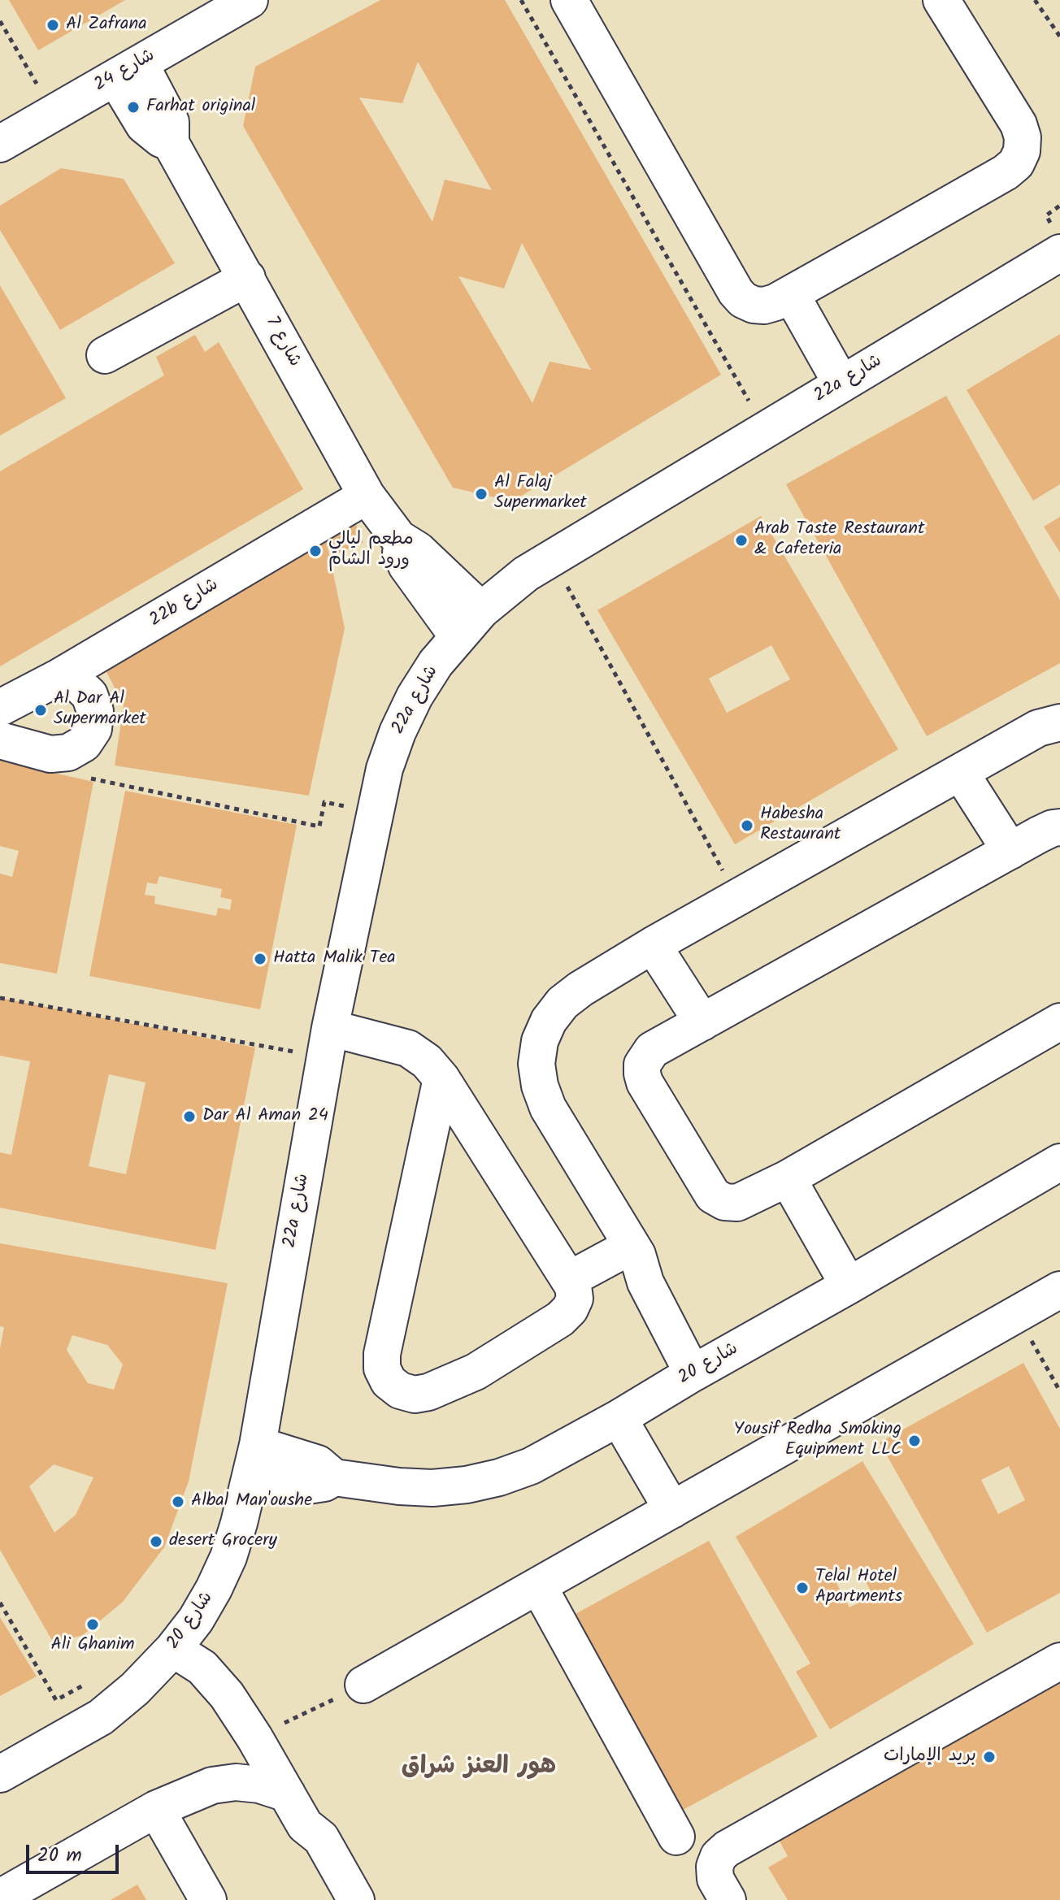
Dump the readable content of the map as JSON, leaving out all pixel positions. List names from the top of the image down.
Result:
{
  "streets": {
    "street": [
      "شارع 24",
      "شارع 7",
      "22a شارع",
      "22b شارع",
      "شارع 20"
    ]
  },
  "crossings": [
    ["شارع 24", "شارع 7"],
    ["شارع 7", "22a شارع"],
    ["شارع 7", "22b شارع"],
    ["22a شارع", "شارع 20"]
  ],
  "districts": ["هور العنز شراق"],
  "places": [
    "Al Zafrana",
    "Farhat original",
    "Al Falaj Supermarket",
    "Arab Taste Restaurant & Cafeteria",
    "مطعم ليالي ورود الشام",
    "Al Dar Al Supermarket",
    "Habesha Restaurant",
    "Hatta Malik Tea",
    "Dar Al Aman 24",
    "Yousif Redha Smoking Equipment LLC",
    "Albal Man'oushe",
    "desert Grocery",
    "Telal Hotel Apartments",
    "Ali Ghanim",
    "بريد الإمارات"
  ],
  "scale_bar": "20 m"
}
